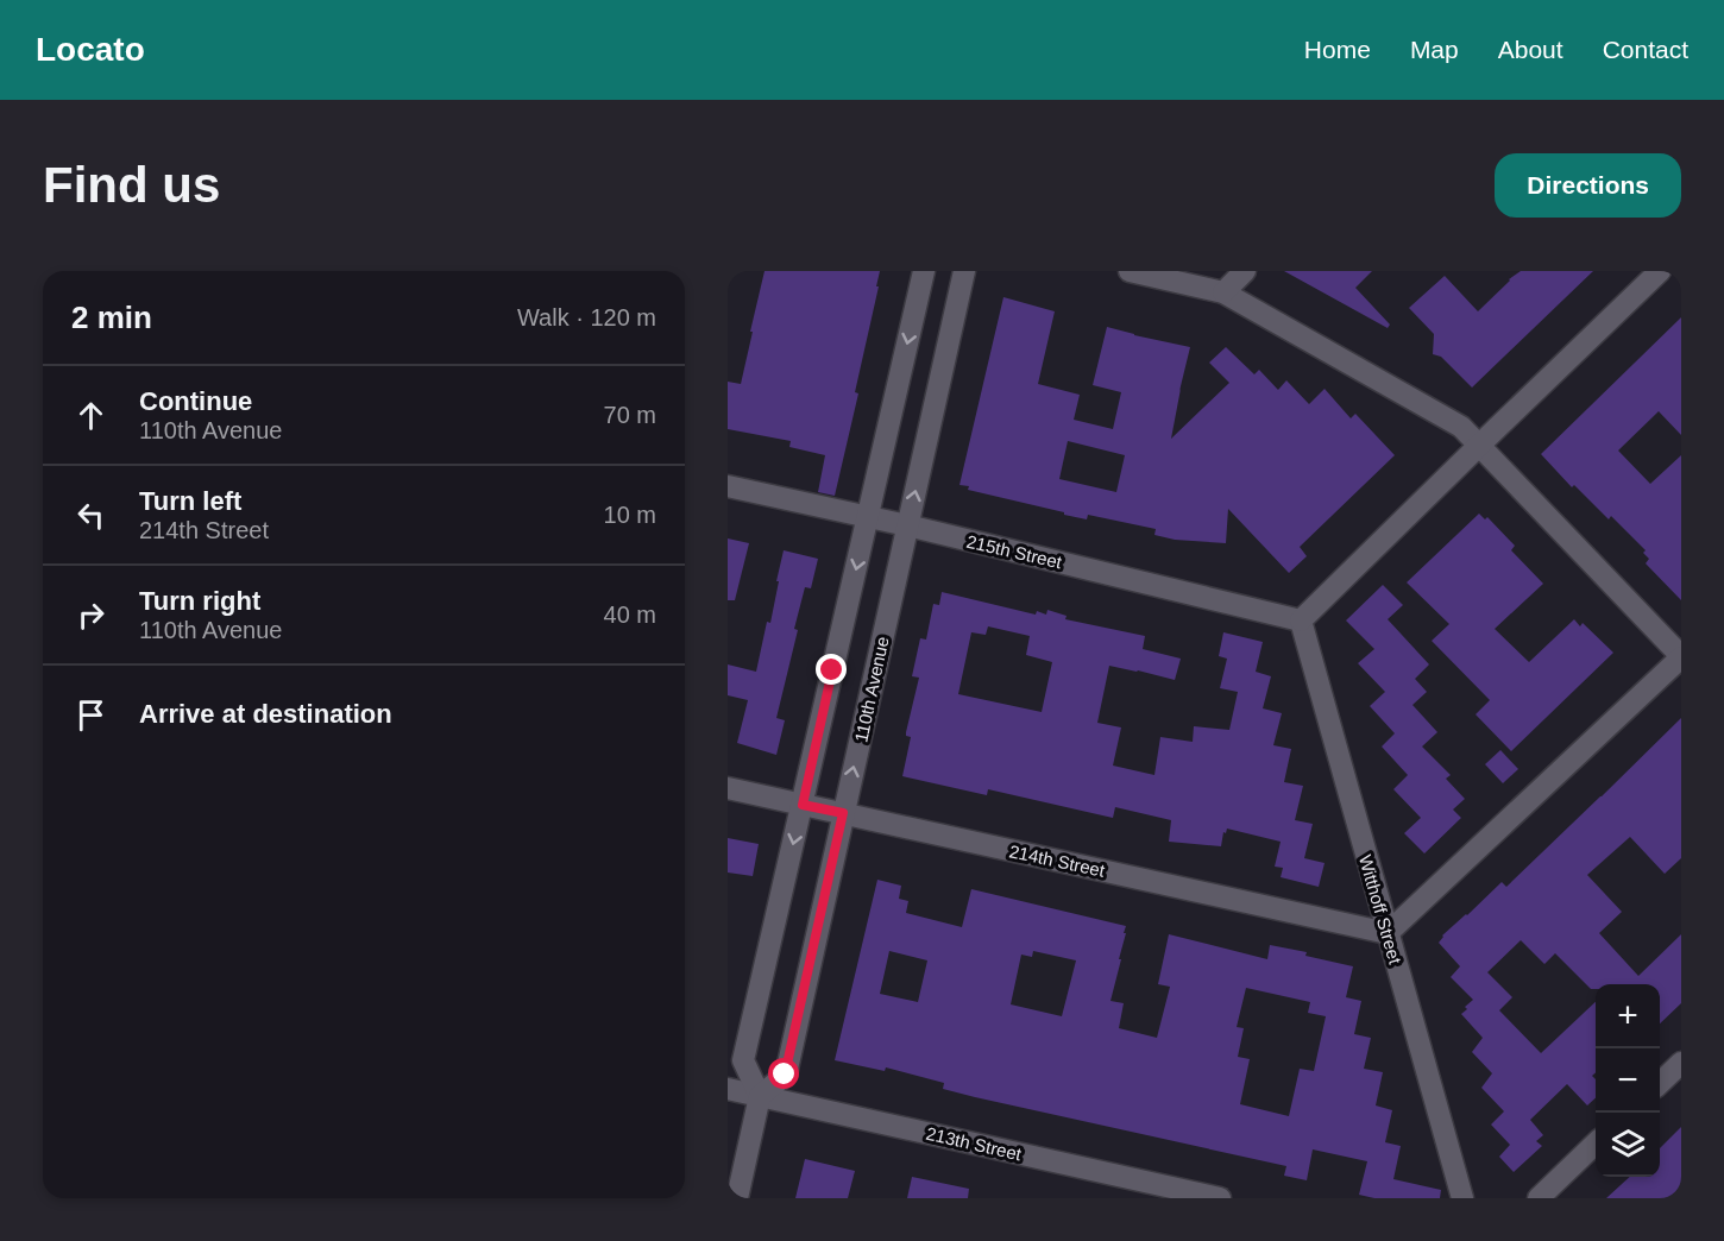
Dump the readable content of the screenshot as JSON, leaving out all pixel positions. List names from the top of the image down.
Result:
{
  "streets": {
    "street": [
      "215th Street",
      "110th Avenue",
      "214th Street",
      "Witthoff Street",
      "213th Street"
    ]
  },
  "crossings": [
    ["215th Street", "110th Avenue"],
    ["215th Street", "Witthoff Street"],
    ["110th Avenue", "214th Street"],
    ["110th Avenue", "213th Street"],
    ["214th Street", "Witthoff Street"]
  ],
  "page": {
    "header": "Locato",
    "nav": [
      "Home",
      "Map",
      "About",
      "Contact"
    ],
    "buttons": "Directions",
    "title": "Find us",
    "heading": ["2 min", "Walk · 120 m"],
    "list": [
      ["Continue", "110th Avenue", "70 m"],
      ["Turn left", "214th Street", "10 m"],
      ["Turn right", "110th Avenue", "40 m"],
      "Arrive at destination"
    ],
    "map_buttons": ["+", "−"]
  }
}
